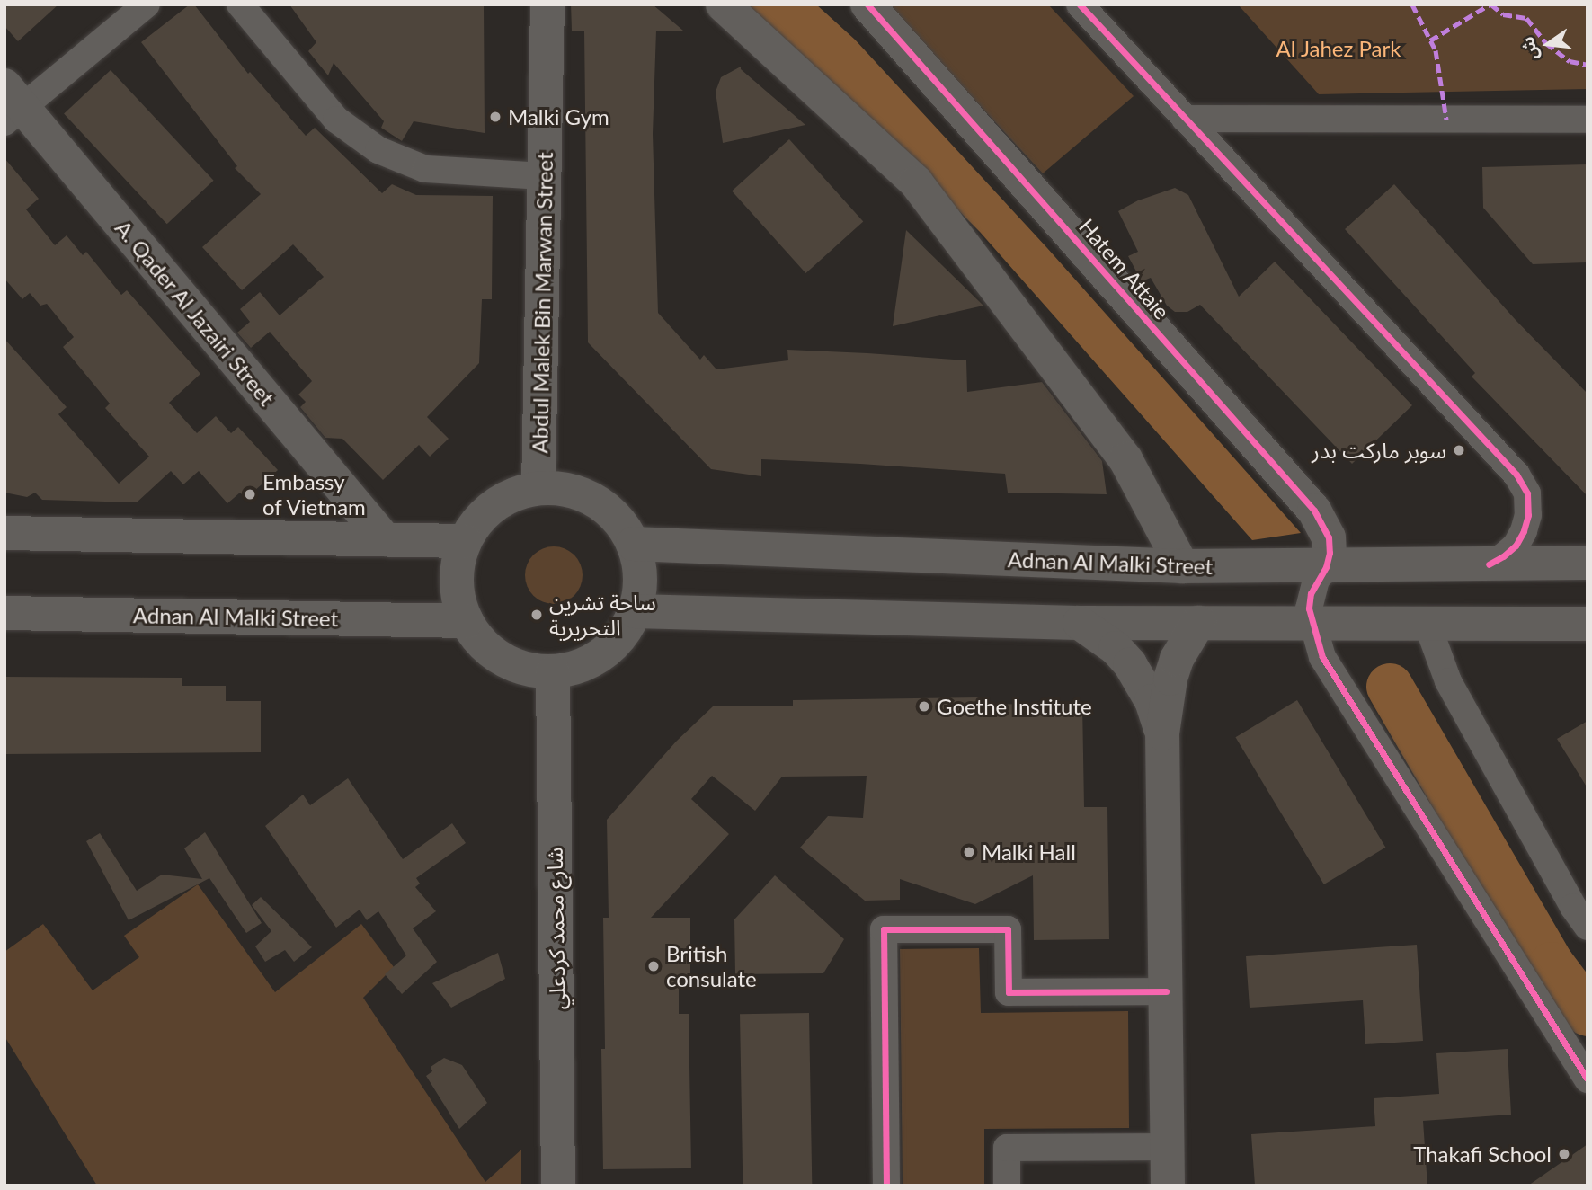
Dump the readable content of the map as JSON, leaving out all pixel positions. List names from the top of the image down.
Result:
{
  "streets": {
    "main road": [
      "Hatem Attaie",
      "Abdul Malek Bin Marwan Street",
      "A. Qader Al Jazairi Street",
      "Adnan Al Malki Street",
      "شارع محمد كردعلي"
    ]
  },
  "crossings": [
    ["Hatem Attaie", "Adnan Al Malki Street"],
    ["Abdul Malek Bin Marwan Street", "Adnan Al Malki Street"],
    ["Abdul Malek Bin Marwan Street", "شارع محمد كردعلي"],
    ["Adnan Al Malki Street", "شارع محمد كردعلي"]
  ],
  "parks": ["Al Jahez Park"],
  "places": [
    "Malki Gym",
    "سوبر ماركت بدر",
    "Embassy of Vietnam",
    "ساحة تشرين التحريرية",
    "Goethe Institute",
    "Malki Hall",
    "British consulate",
    "Thakafi School"
  ],
  "north": "left"
}
